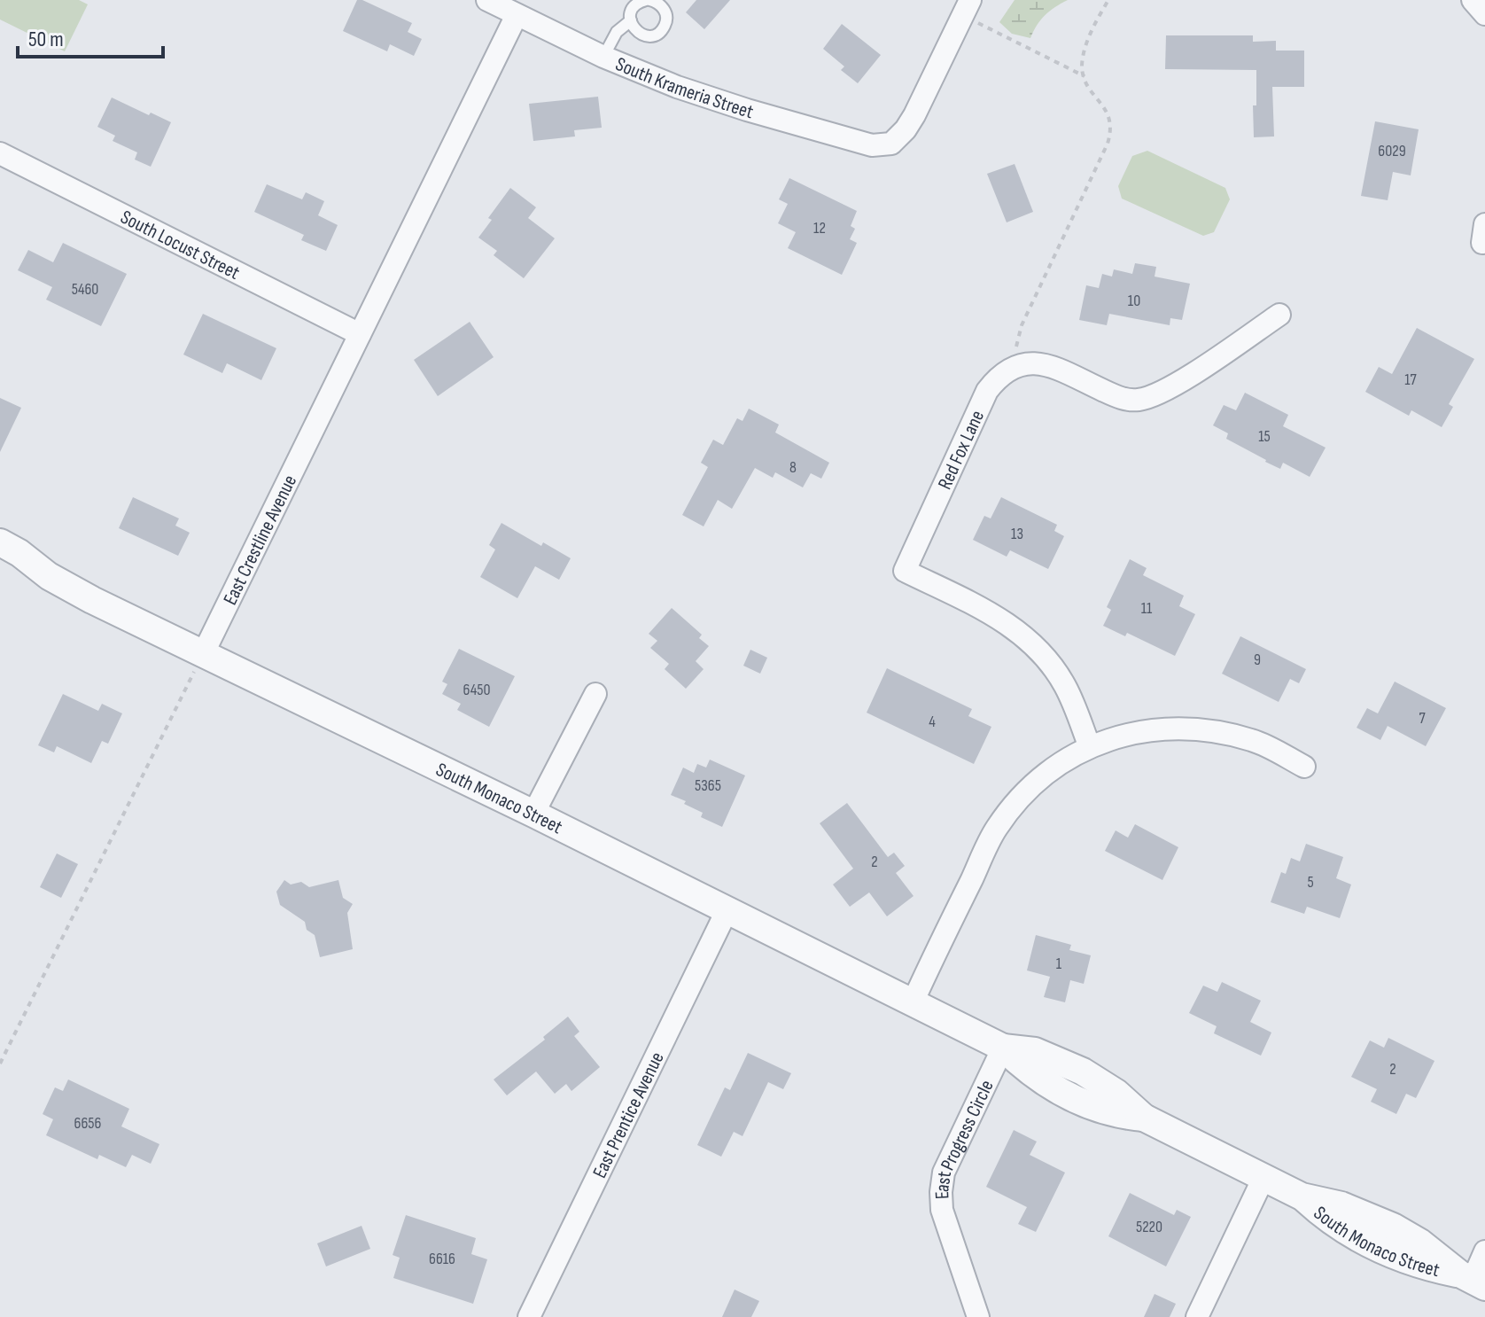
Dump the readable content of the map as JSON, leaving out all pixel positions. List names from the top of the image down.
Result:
{
  "streets": {
    "street": [
      "South Krameria Street",
      "South Locust Street",
      "Red Fox Lane",
      "East Crestline Avenue",
      "South Monaco Street",
      "East Prentice Avenue",
      "East Progress Circle"
    ]
  },
  "crossings": [
    ["South Krameria Street", "East Crestline Avenue"],
    ["South Locust Street", "East Crestline Avenue"],
    ["East Crestline Avenue", "South Monaco Street"],
    ["South Monaco Street", "East Prentice Avenue"],
    ["South Monaco Street", "East Progress Circle"]
  ],
  "house_numbers": [
    "6029",
    "12",
    "5460",
    "10",
    "17",
    "15",
    "8",
    "13",
    "11",
    "9",
    "6450",
    "7",
    "4",
    "5365",
    "2",
    "5",
    "1",
    "2",
    "6656",
    "5220",
    "6616"
  ],
  "scale_bar": "50 m"
}
